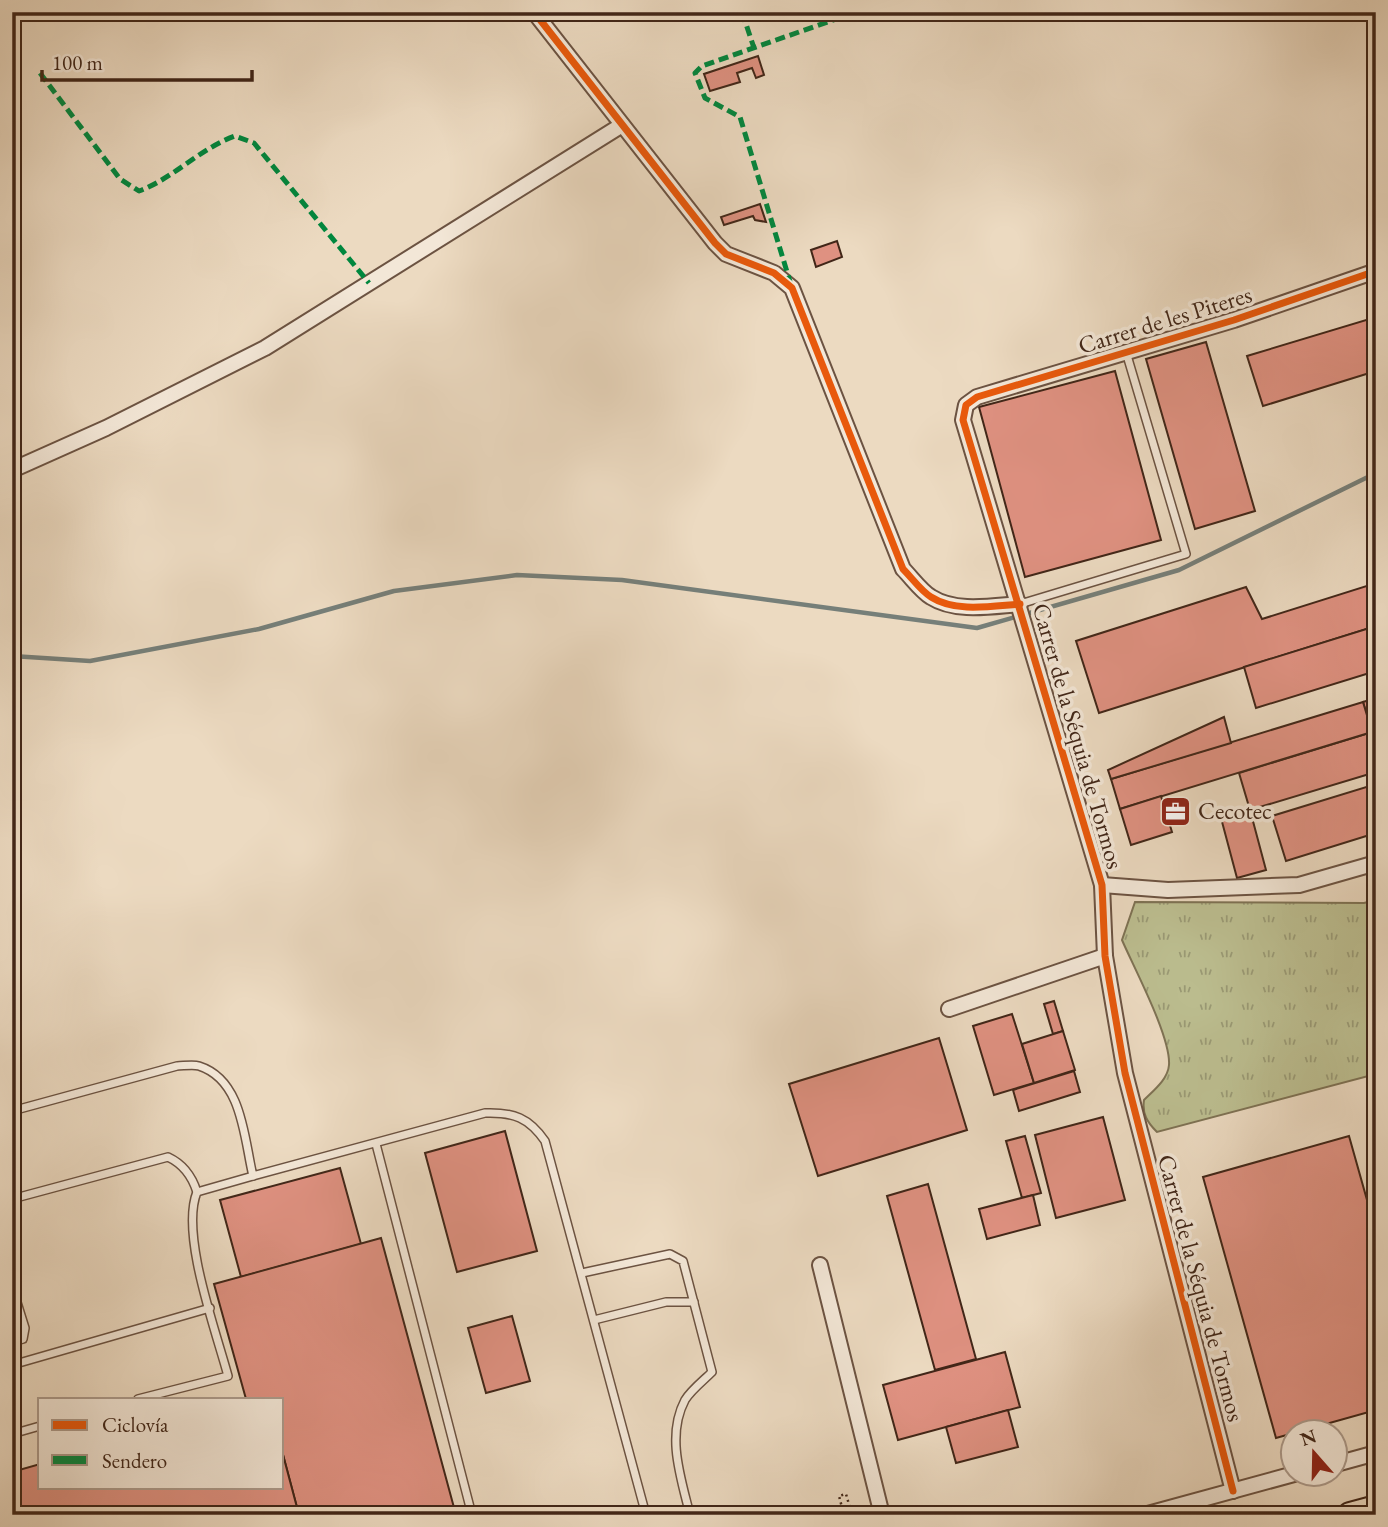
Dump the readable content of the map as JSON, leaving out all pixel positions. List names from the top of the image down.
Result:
{
  "streets": {
    "street": ["Carrer de les Piteres", "Carrer de la Séquia de Tormos"]
  },
  "crossings": [
    ["Carrer de les Piteres", "Carrer de la Séquia de Tormos"]
  ],
  "places": {
    "office": ["Cecotec"]
  },
  "legend": ["Ciclovía", "Sendero"],
  "scale_bar": "100 m",
  "north": "top"
}
